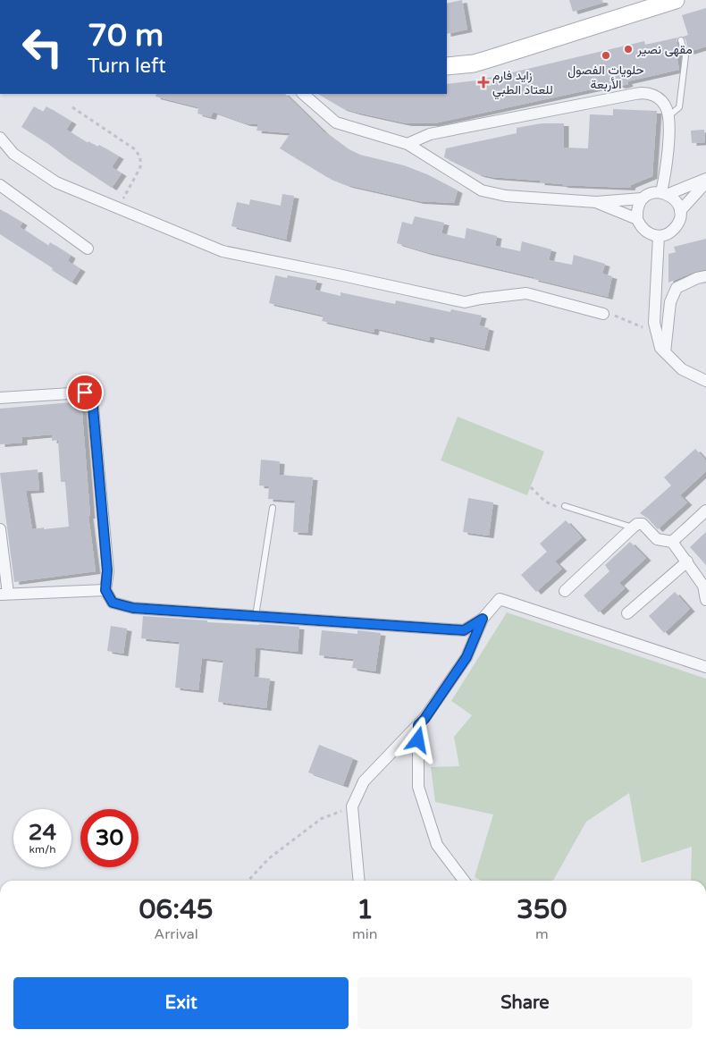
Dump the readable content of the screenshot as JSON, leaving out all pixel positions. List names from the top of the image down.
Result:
{
  "places": {
    "other": ["مقهى نصير", "حلويات الفصول الأربعة"],
    "health": ["زايد فارم للعتاد الطبي"]
  },
  "page": {
    "turn": ["70 m", "Turn left"],
    "speed": "24 km/h",
    "limit": "30",
    "eta": [
      "06:45",
      "Arrival",
      "1",
      "min",
      "350",
      "m"
    ],
    "buttons": ["Exit", "Share"]
  }
}
